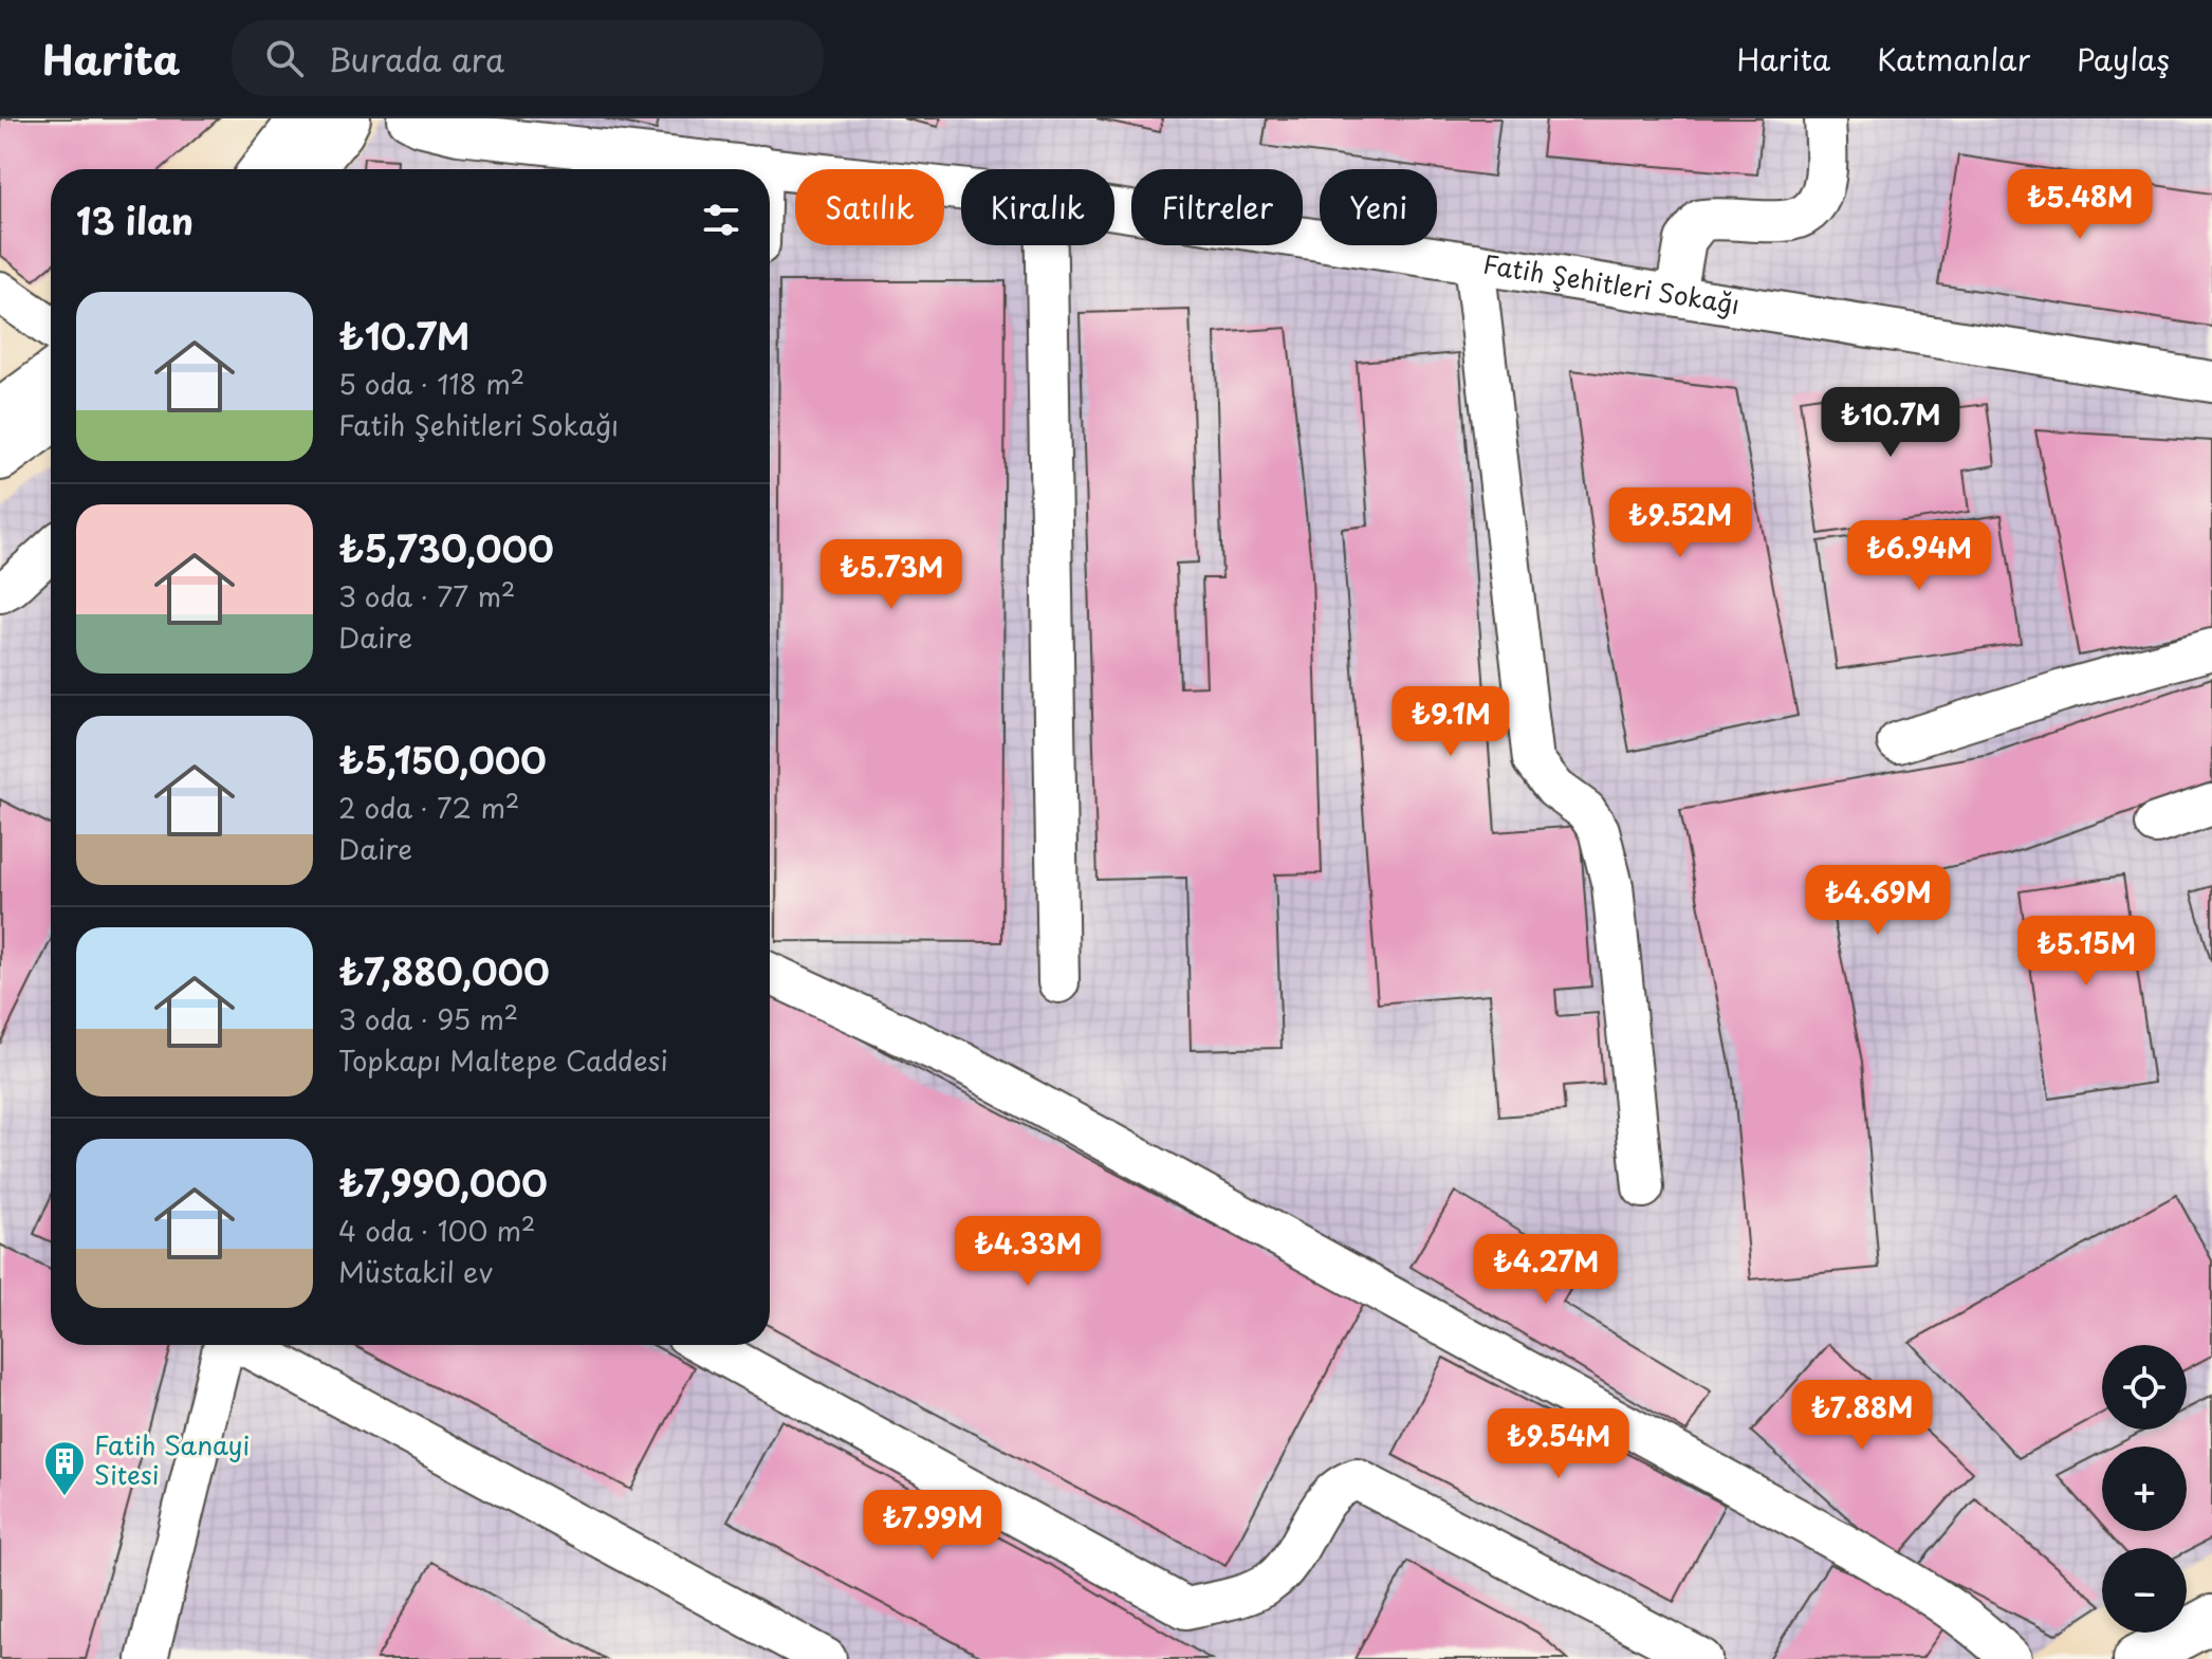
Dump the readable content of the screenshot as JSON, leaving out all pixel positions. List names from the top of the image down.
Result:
{
  "streets": {
    "street": ["Fatih Şehitleri Sokağı"]
  },
  "places": {
    "building": ["Fatih Sanayi Sitesi"]
  },
  "page": {
    "header": "Harita",
    "search": "Burada ara",
    "nav": ["Harita", "Katmanlar", "Paylaş"],
    "price": [
      "₺5.48M",
      "₺10.7M",
      "₺9.52M",
      "₺6.94M",
      "₺5.73M",
      "₺9.1M",
      "₺4.69M",
      "₺5.15M",
      "₺4.33M",
      "₺4.27M",
      "₺7.88M",
      "₺9.54M",
      "₺7.99M"
    ],
    "chip": [
      "Satılık",
      "Kiralık",
      "Filtreler",
      "Yeni"
    ],
    "heading": "13 ilan",
    "list": [
      {
        "name": "₺10.7M",
        "note": "5 oda · 118 m² · Fatih Şehitleri Sokağı"
      },
      {
        "name": "₺5,730,000",
        "note": "3 oda · 77 m² · Daire"
      },
      {
        "name": "₺5,150,000",
        "note": "2 oda · 72 m² · Daire"
      },
      {
        "name": "₺7,880,000",
        "note": "3 oda · 95 m² · Topkapı Maltepe Caddesi"
      },
      {
        "name": "₺7,990,000",
        "note": "4 oda · 100 m² · Müstakil ev"
      }
    ],
    "map_buttons": ["+", "−"]
  }
}
